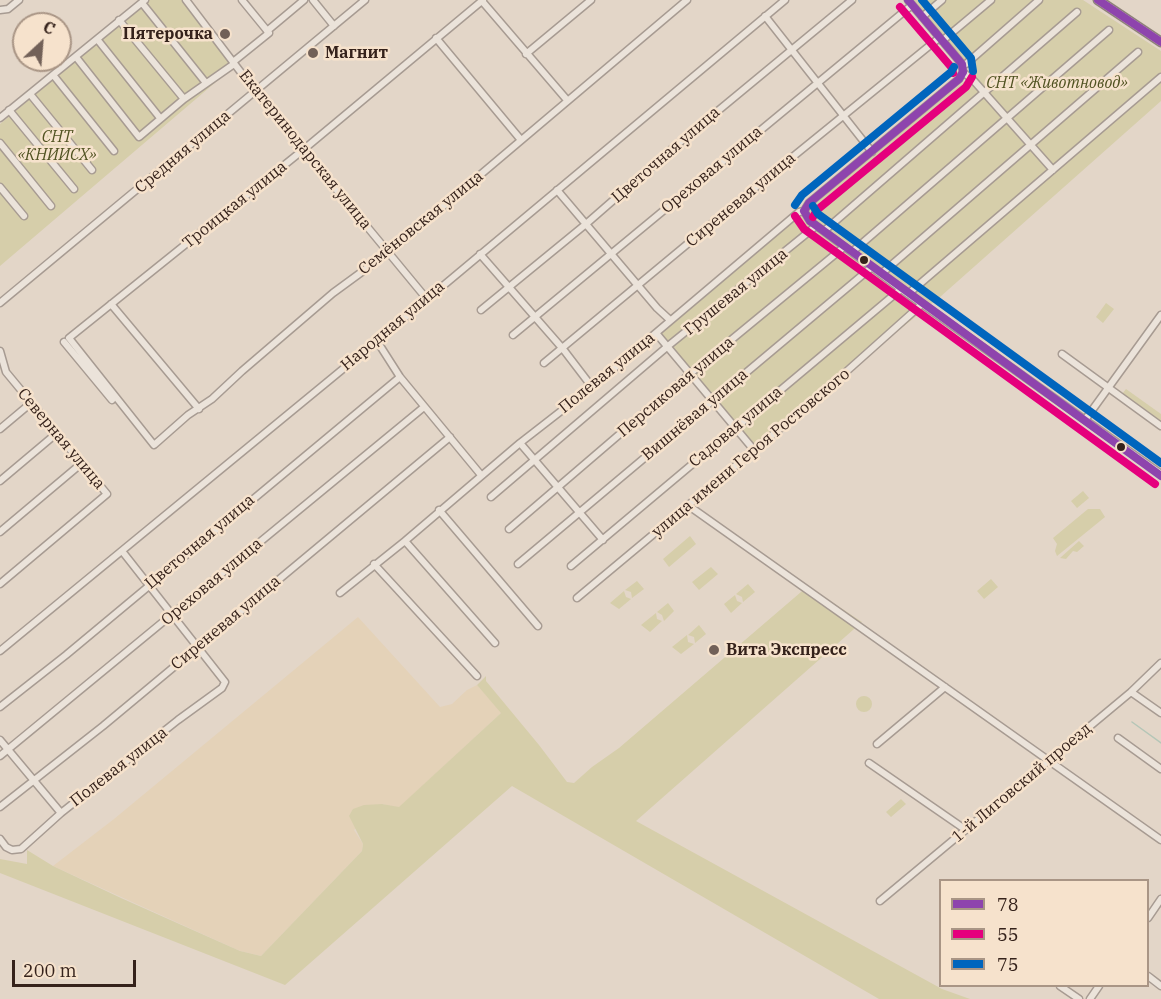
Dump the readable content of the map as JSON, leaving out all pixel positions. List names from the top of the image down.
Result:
{
  "streets": {
    "street": [
      "Екатеринодарская улица",
      "Средняя улица",
      "Цветочная улица",
      "Ореховая улица",
      "Сиреневая улица",
      "Троицкая улица",
      "Семёновская улица",
      "Грушевая улица",
      "Народная улица",
      "Полевая улица",
      "Персиковая улица",
      "Вишнёвая улица",
      "Садовая улица",
      "Северная улица",
      "улица имени Героя Ростовского",
      "1-й Лиговский проезд"
    ]
  },
  "crossings": [
    ["Екатеринодарская улица", "Средняя улица"],
    ["Екатеринодарская улица", "Троицкая улица"],
    ["Екатеринодарская улица", "Семёновская улица"],
    ["Екатеринодарская улица", "Народная улица"],
    ["Сиреневая улица", "Полевая улица"],
    ["Троицкая улица", "Семёновская улица"]
  ],
  "parks": ["СНТ «Животновод»", "СНТ «КНИИСХ»"],
  "places": ["Пятерочка", "Магнит", "Вита Экспресс"],
  "lines": ["transit line 78", "transit line 75", "transit line 55"],
  "legend": ["78", "55", "75"],
  "scale_bar": "200 m",
  "north": "top right"
}
